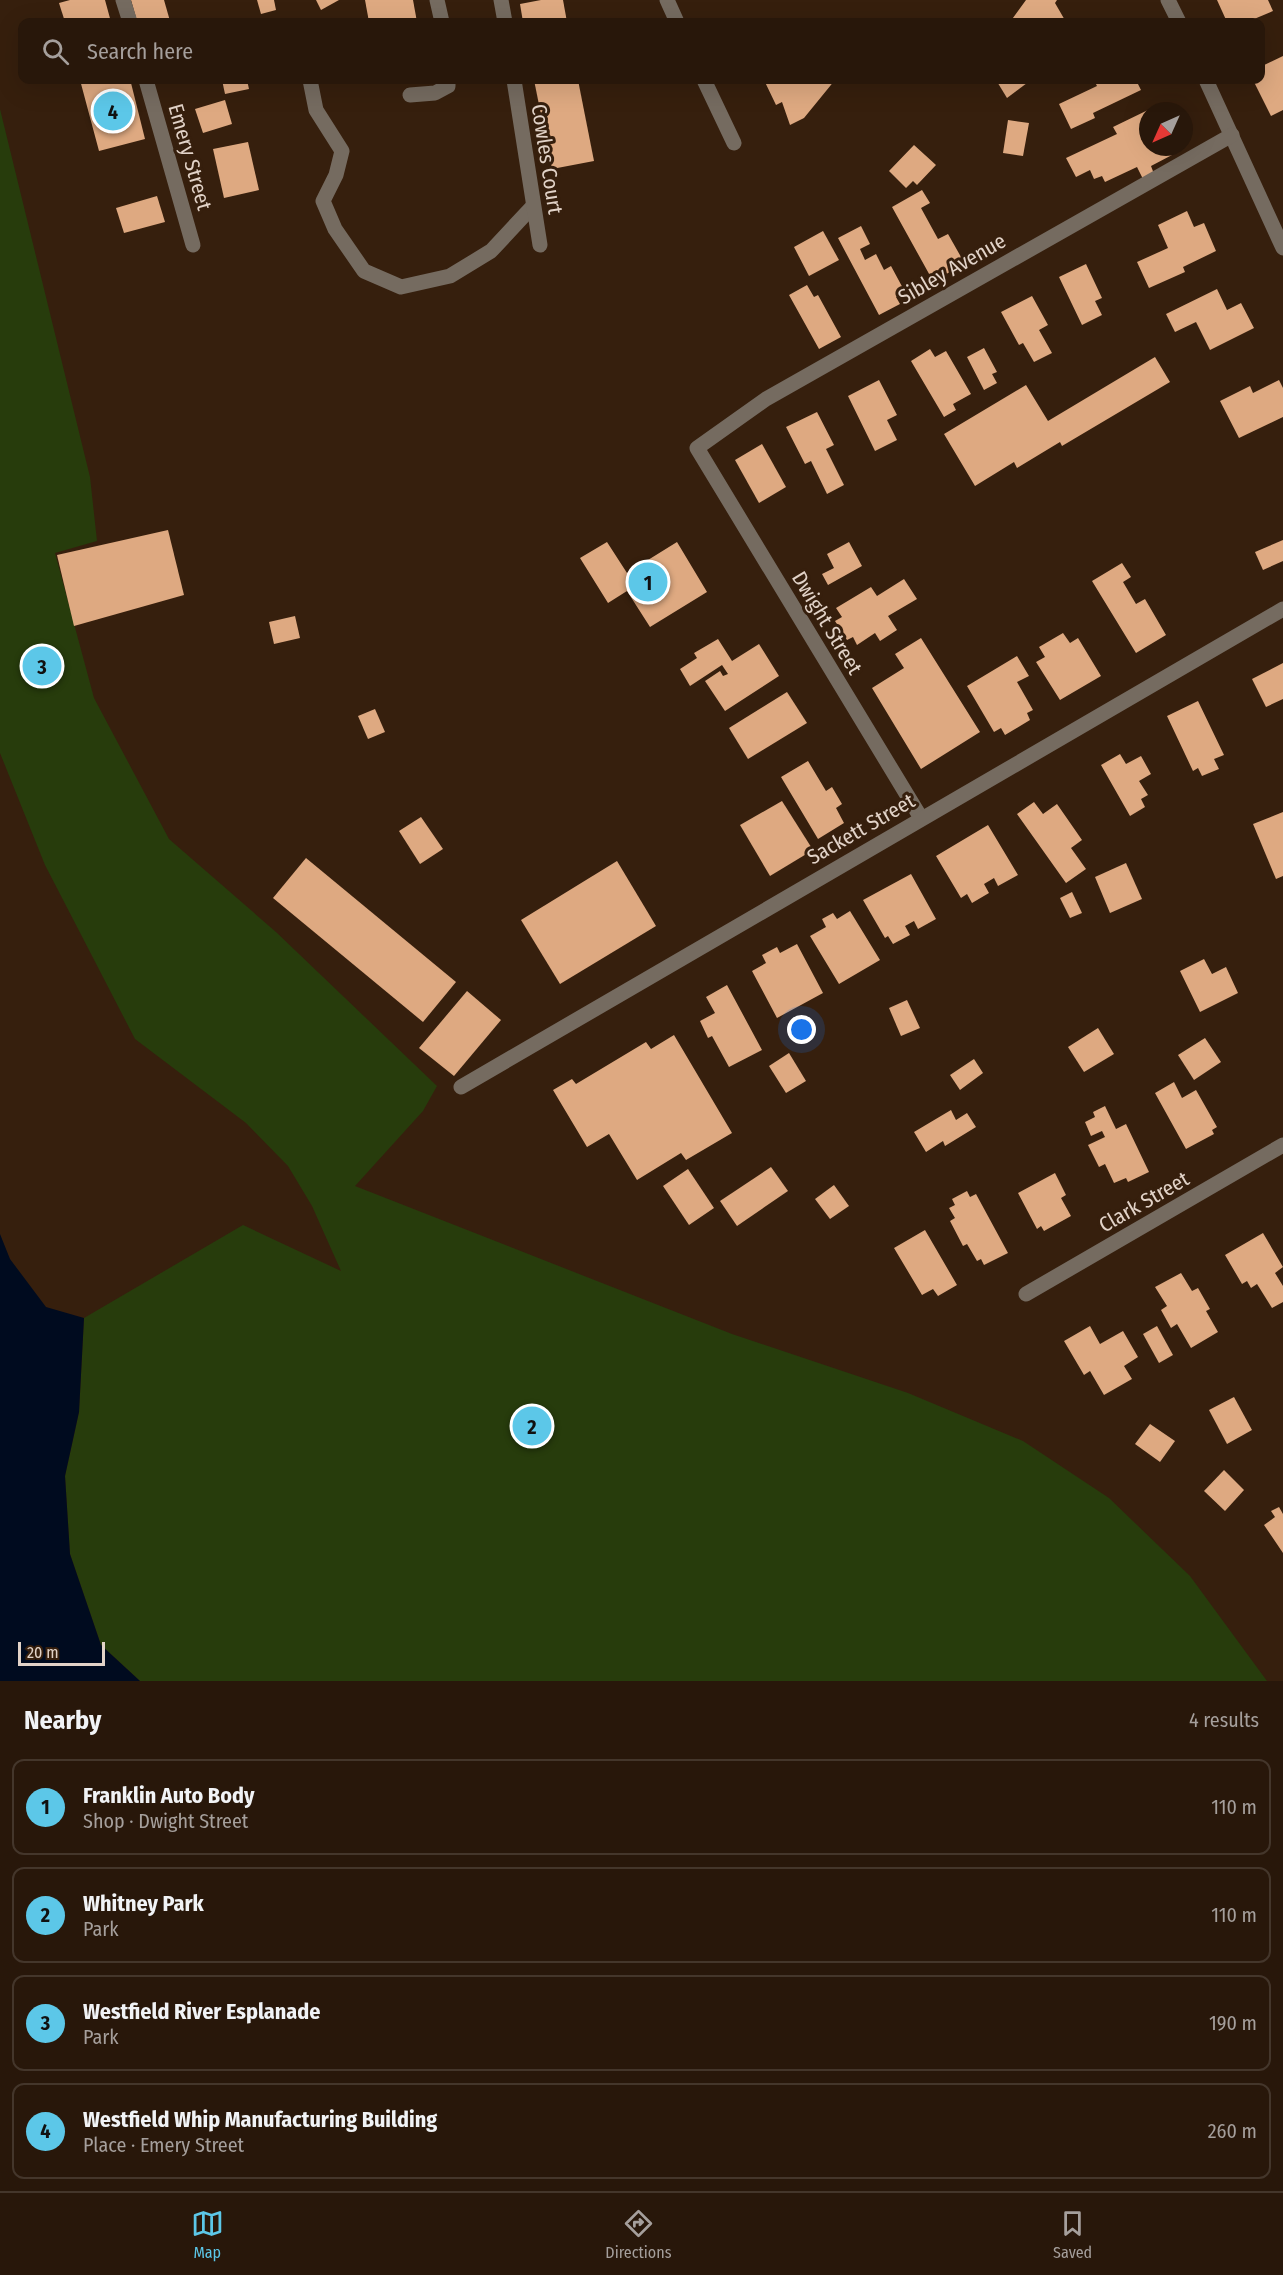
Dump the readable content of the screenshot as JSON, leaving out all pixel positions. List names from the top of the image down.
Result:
{
  "streets": {
    "street": [
      "Emery Street",
      "Cowles Court",
      "Sibley Avenue",
      "Dwight Street",
      "Sackett Street",
      "Clark Street"
    ]
  },
  "crossings": [
    ["Sibley Avenue", "Dwight Street"],
    ["Dwight Street", "Sackett Street"]
  ],
  "scale_bar": "20 m",
  "north": "bottom left",
  "page": {
    "search": "Search here",
    "pins": [
      "4",
      "1",
      "3",
      "2"
    ],
    "scale": "20 m",
    "heading": ["Nearby", "4 results"],
    "list": [
      {
        "mark": "1",
        "name": "Franklin Auto Body",
        "note": "Shop · Dwight Street",
        "value": "110 m"
      },
      {
        "mark": "2",
        "name": "Whitney Park",
        "note": "Park",
        "value": "110 m"
      },
      {
        "mark": "3",
        "name": "Westfield River Esplanade",
        "note": "Park",
        "value": "190 m"
      },
      {
        "mark": "4",
        "name": "Westfield Whip Manufacturing Building",
        "note": "Place · Emery Street",
        "value": "260 m"
      }
    ],
    "nav": ["Map", "Directions", "Saved"]
  }
}
